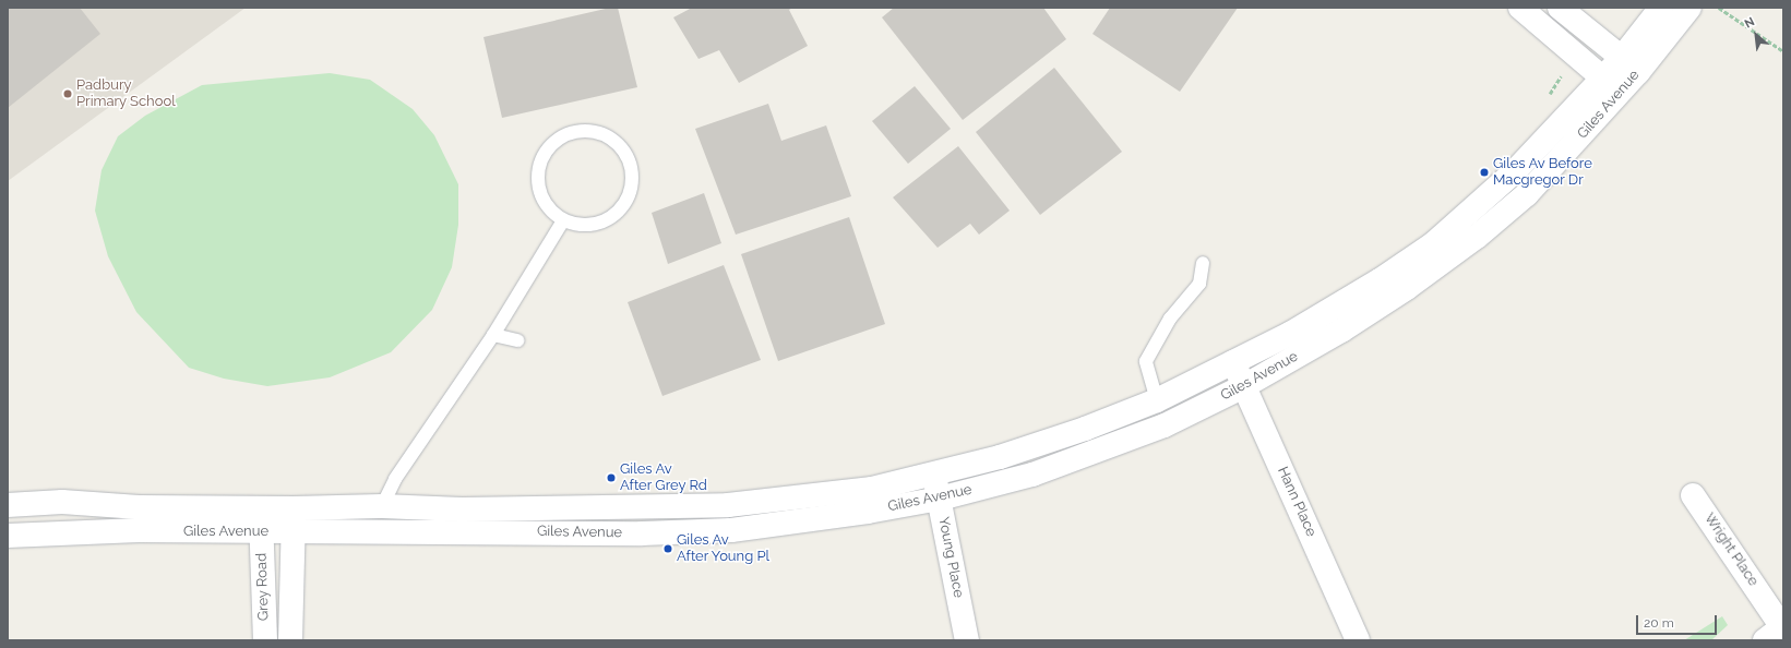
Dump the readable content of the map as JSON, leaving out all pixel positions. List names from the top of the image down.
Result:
{
  "streets": {
    "street": [
      "Giles Avenue",
      "Hann Place",
      "Wright Place",
      "Young Place",
      "Grey Road"
    ]
  },
  "crossings": [
    ["Giles Avenue", "Hann Place"],
    ["Giles Avenue", "Young Place"],
    ["Giles Avenue", "Grey Road"]
  ],
  "places": [
    "Padbury Primary School",
    "Giles Av Before Macgregor Dr",
    "Giles Av After Grey Rd",
    "Giles Av After Young Pl"
  ],
  "scale_bar": "20 m",
  "north": "top left"
}
